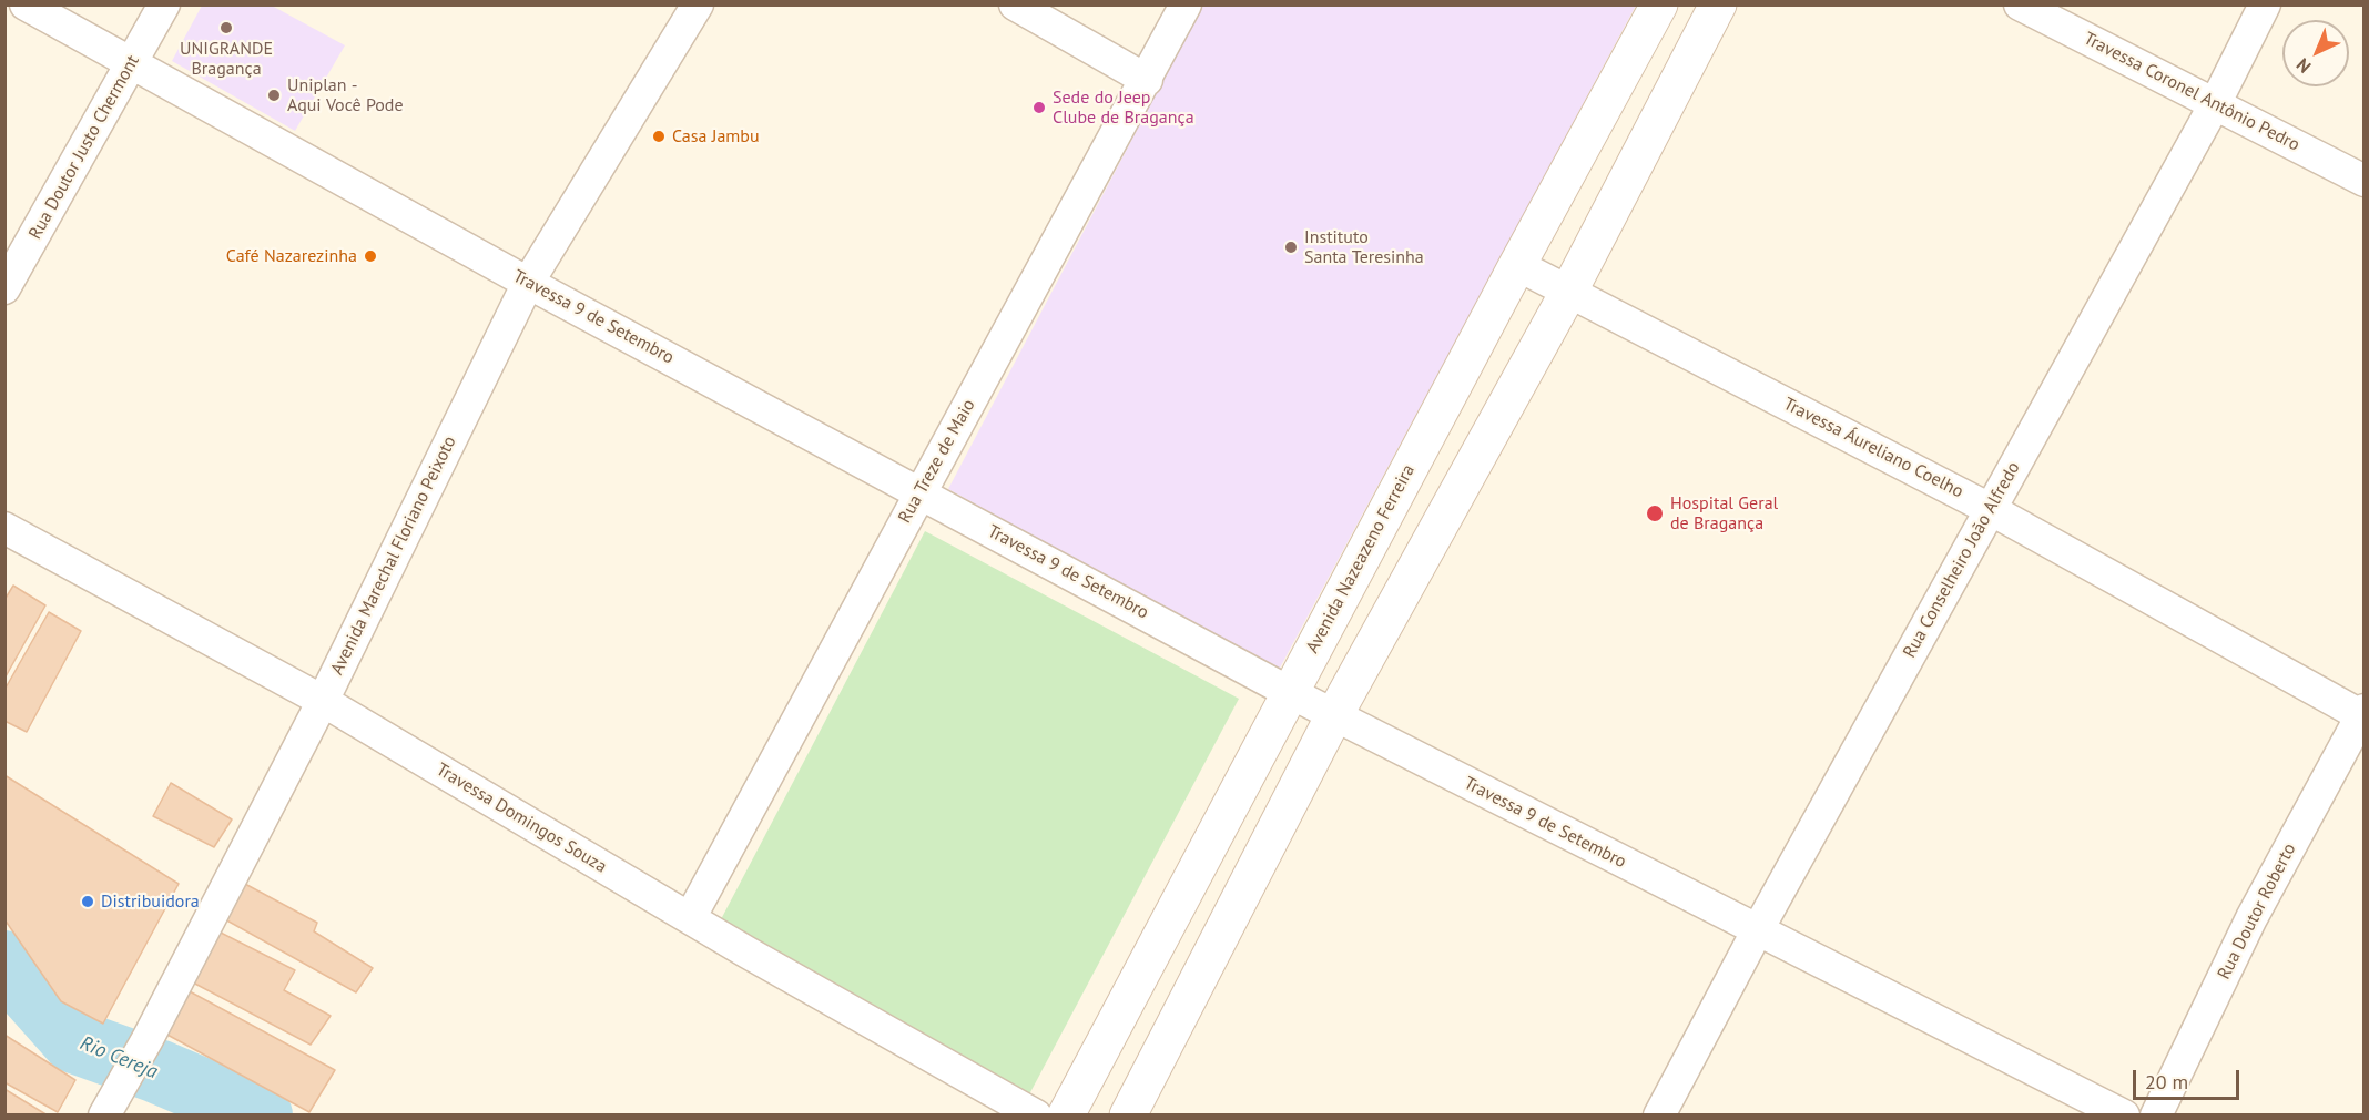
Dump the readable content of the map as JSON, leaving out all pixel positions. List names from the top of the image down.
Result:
{
  "streets": {
    "main road": ["Avenida Nazeazeno Ferreira"],
    "street": [
      "Travessa Coronel Antônio Pedro",
      "Rua Doutor Justo Chermont",
      "Travessa 9 de Setembro",
      "Travessa Áureliano Coelho",
      "Rua Treze de Maio",
      "Avenida Marechal Floriano Peixoto",
      "Rua Conselheiro João Alfredo",
      "Travessa Domingos Souza",
      "Rua Doutor Roberto"
    ]
  },
  "crossings": [
    ["Travessa Coronel Antônio Pedro", "Rua Conselheiro João Alfredo"],
    ["Rua Doutor Justo Chermont", "Travessa 9 de Setembro"],
    ["Travessa 9 de Setembro", "Rua Treze de Maio"],
    ["Travessa 9 de Setembro", "Avenida Marechal Floriano Peixoto"],
    ["Travessa 9 de Setembro", "Avenida Nazeazeno Ferreira"],
    ["Travessa 9 de Setembro", "Rua Conselheiro João Alfredo"],
    ["Travessa Áureliano Coelho", "Avenida Nazeazeno Ferreira"],
    ["Travessa Áureliano Coelho", "Rua Conselheiro João Alfredo"],
    ["Travessa Áureliano Coelho", "Rua Doutor Roberto"],
    ["Rua Treze de Maio", "Travessa Domingos Souza"],
    ["Avenida Marechal Floriano Peixoto", "Travessa Domingos Souza"]
  ],
  "water": ["Rio Cereja"],
  "places": [
    "UNIGRANDE Bragança",
    "Uniplan - Aqui Você Pode",
    "Sede do Jeep Clube de Bragança",
    "Casa Jambu",
    "Instituto Santa Teresinha",
    "Café Nazarezinha",
    "Hospital Geral de Bragança",
    "Distribuidora"
  ],
  "scale_bar": "20 m",
  "north": "bottom left"
}
